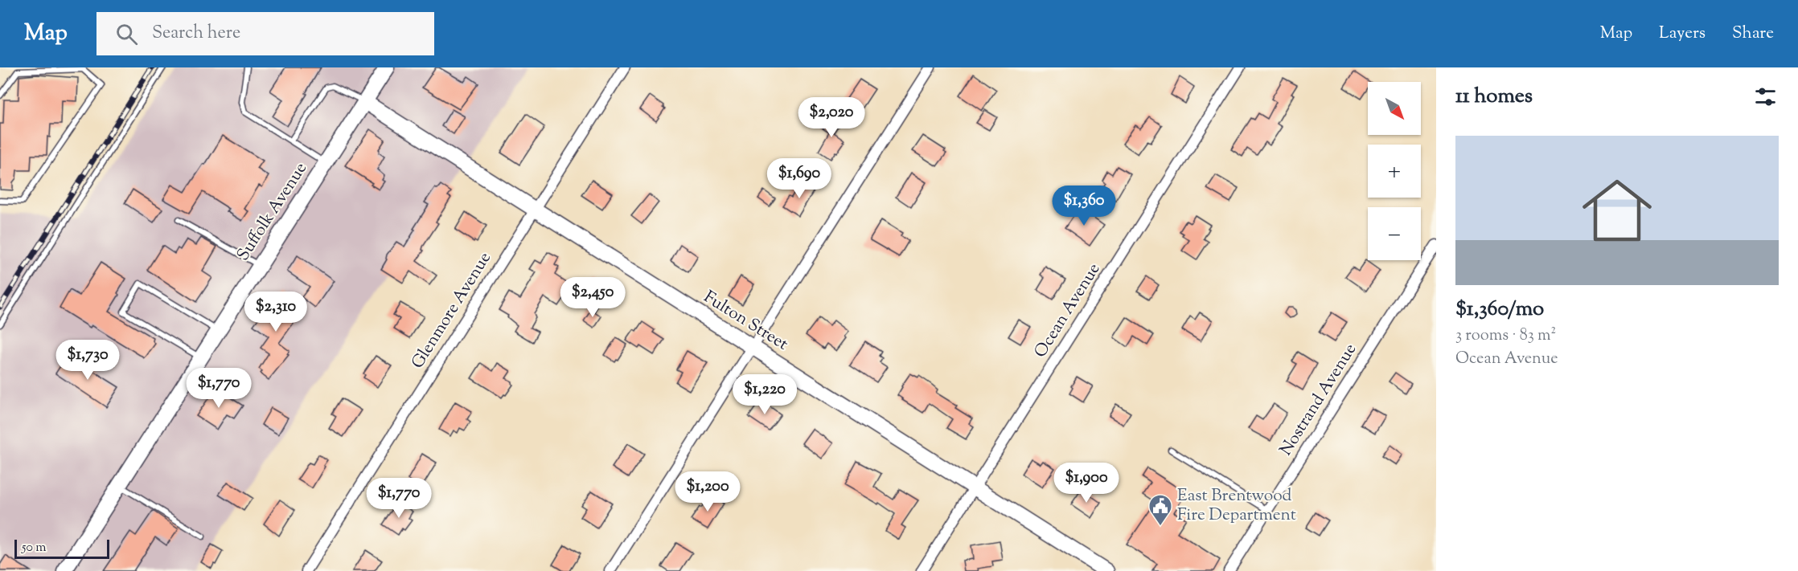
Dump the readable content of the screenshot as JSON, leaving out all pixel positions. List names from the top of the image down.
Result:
{
  "streets": {
    "street": [
      "Suffolk Avenue",
      "Glenmore Avenue",
      "Ocean Avenue",
      "Fulton Street",
      "Nostrand Avenue"
    ]
  },
  "crossings": [
    ["Suffolk Avenue", "Fulton Street"],
    ["Glenmore Avenue", "Fulton Street"],
    ["Ocean Avenue", "Fulton Street"]
  ],
  "places": {
    "public building": ["East Brentwood Fire Department"]
  },
  "scale_bar": "50 m",
  "north": "bottom right",
  "page": {
    "header": "Map",
    "search": "Search here",
    "nav": ["Map", "Layers", "Share"],
    "heading": "11 homes",
    "map_buttons": ["+", "−"],
    "price": [
      "$2,020",
      "$1,690",
      "$1,360",
      "$2,450",
      "$2,310",
      "$1,730",
      "$1,770",
      "$1,220",
      "$1,900",
      "$1,200",
      "$1,770"
    ],
    "list": [
      {
        "name": "$1,360/mo",
        "note": "3 rooms · 83 m² · Ocean Avenue"
      }
    ],
    "scale": "50 m"
  }
}
